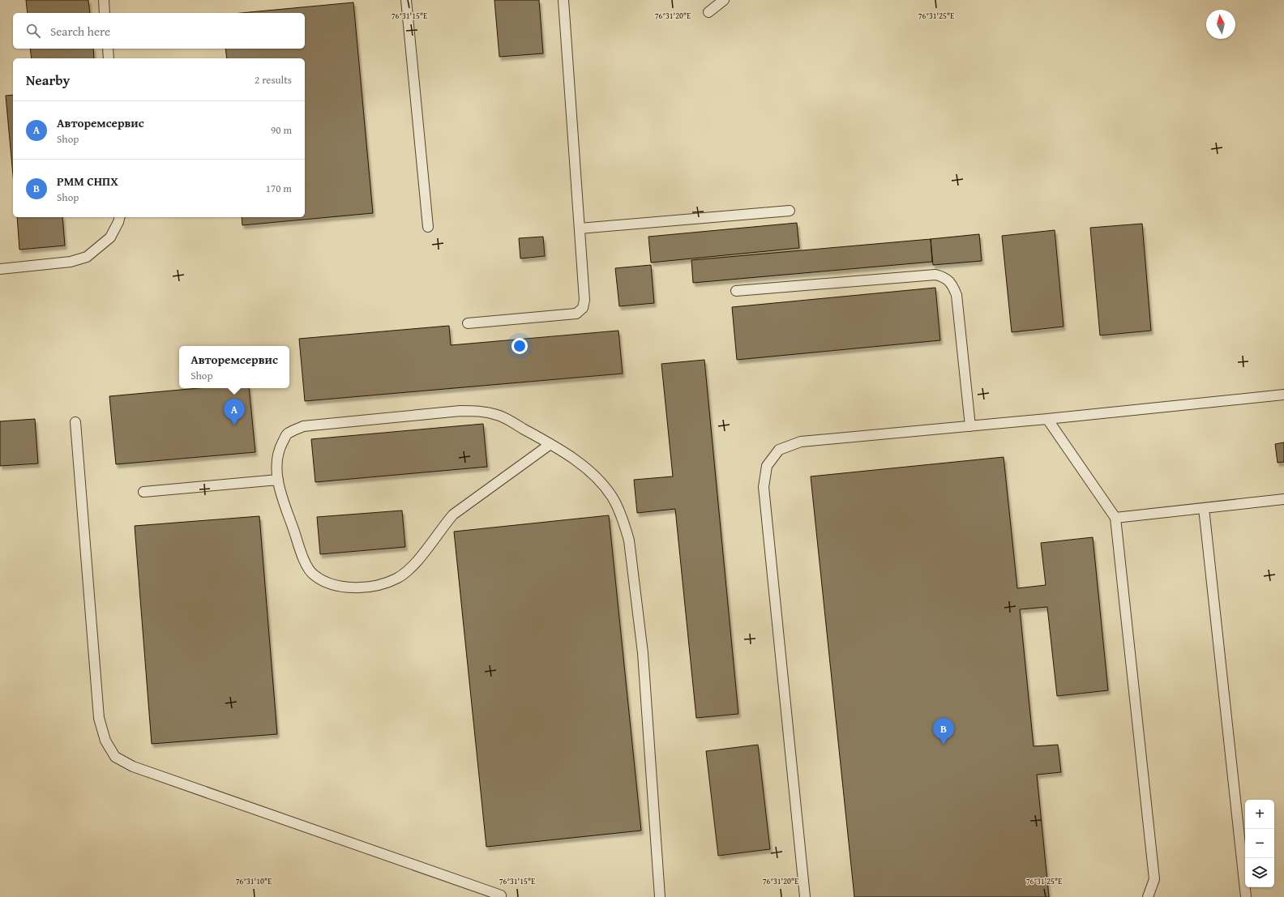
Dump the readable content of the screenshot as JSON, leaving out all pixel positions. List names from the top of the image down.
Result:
{
  "north": "top",
  "page": {
    "search": "Search here",
    "heading": ["Nearby", "2 results"],
    "list": [
      {
        "mark": "A",
        "name": "Авторемсервис",
        "note": "Shop",
        "value": "90 m"
      },
      {
        "mark": "B",
        "name": "РММ СНПХ",
        "note": "Shop",
        "value": "170 m"
      }
    ],
    "popup": ["Авторемсервис", "Shop"],
    "pins": ["A", "B"],
    "map_buttons": ["+", "−"]
  },
  "coordinates": [
    "76°31'15\"E",
    "76°31'20\"E",
    "76°31'25\"E",
    "76°31'10\"E"
  ]
}
